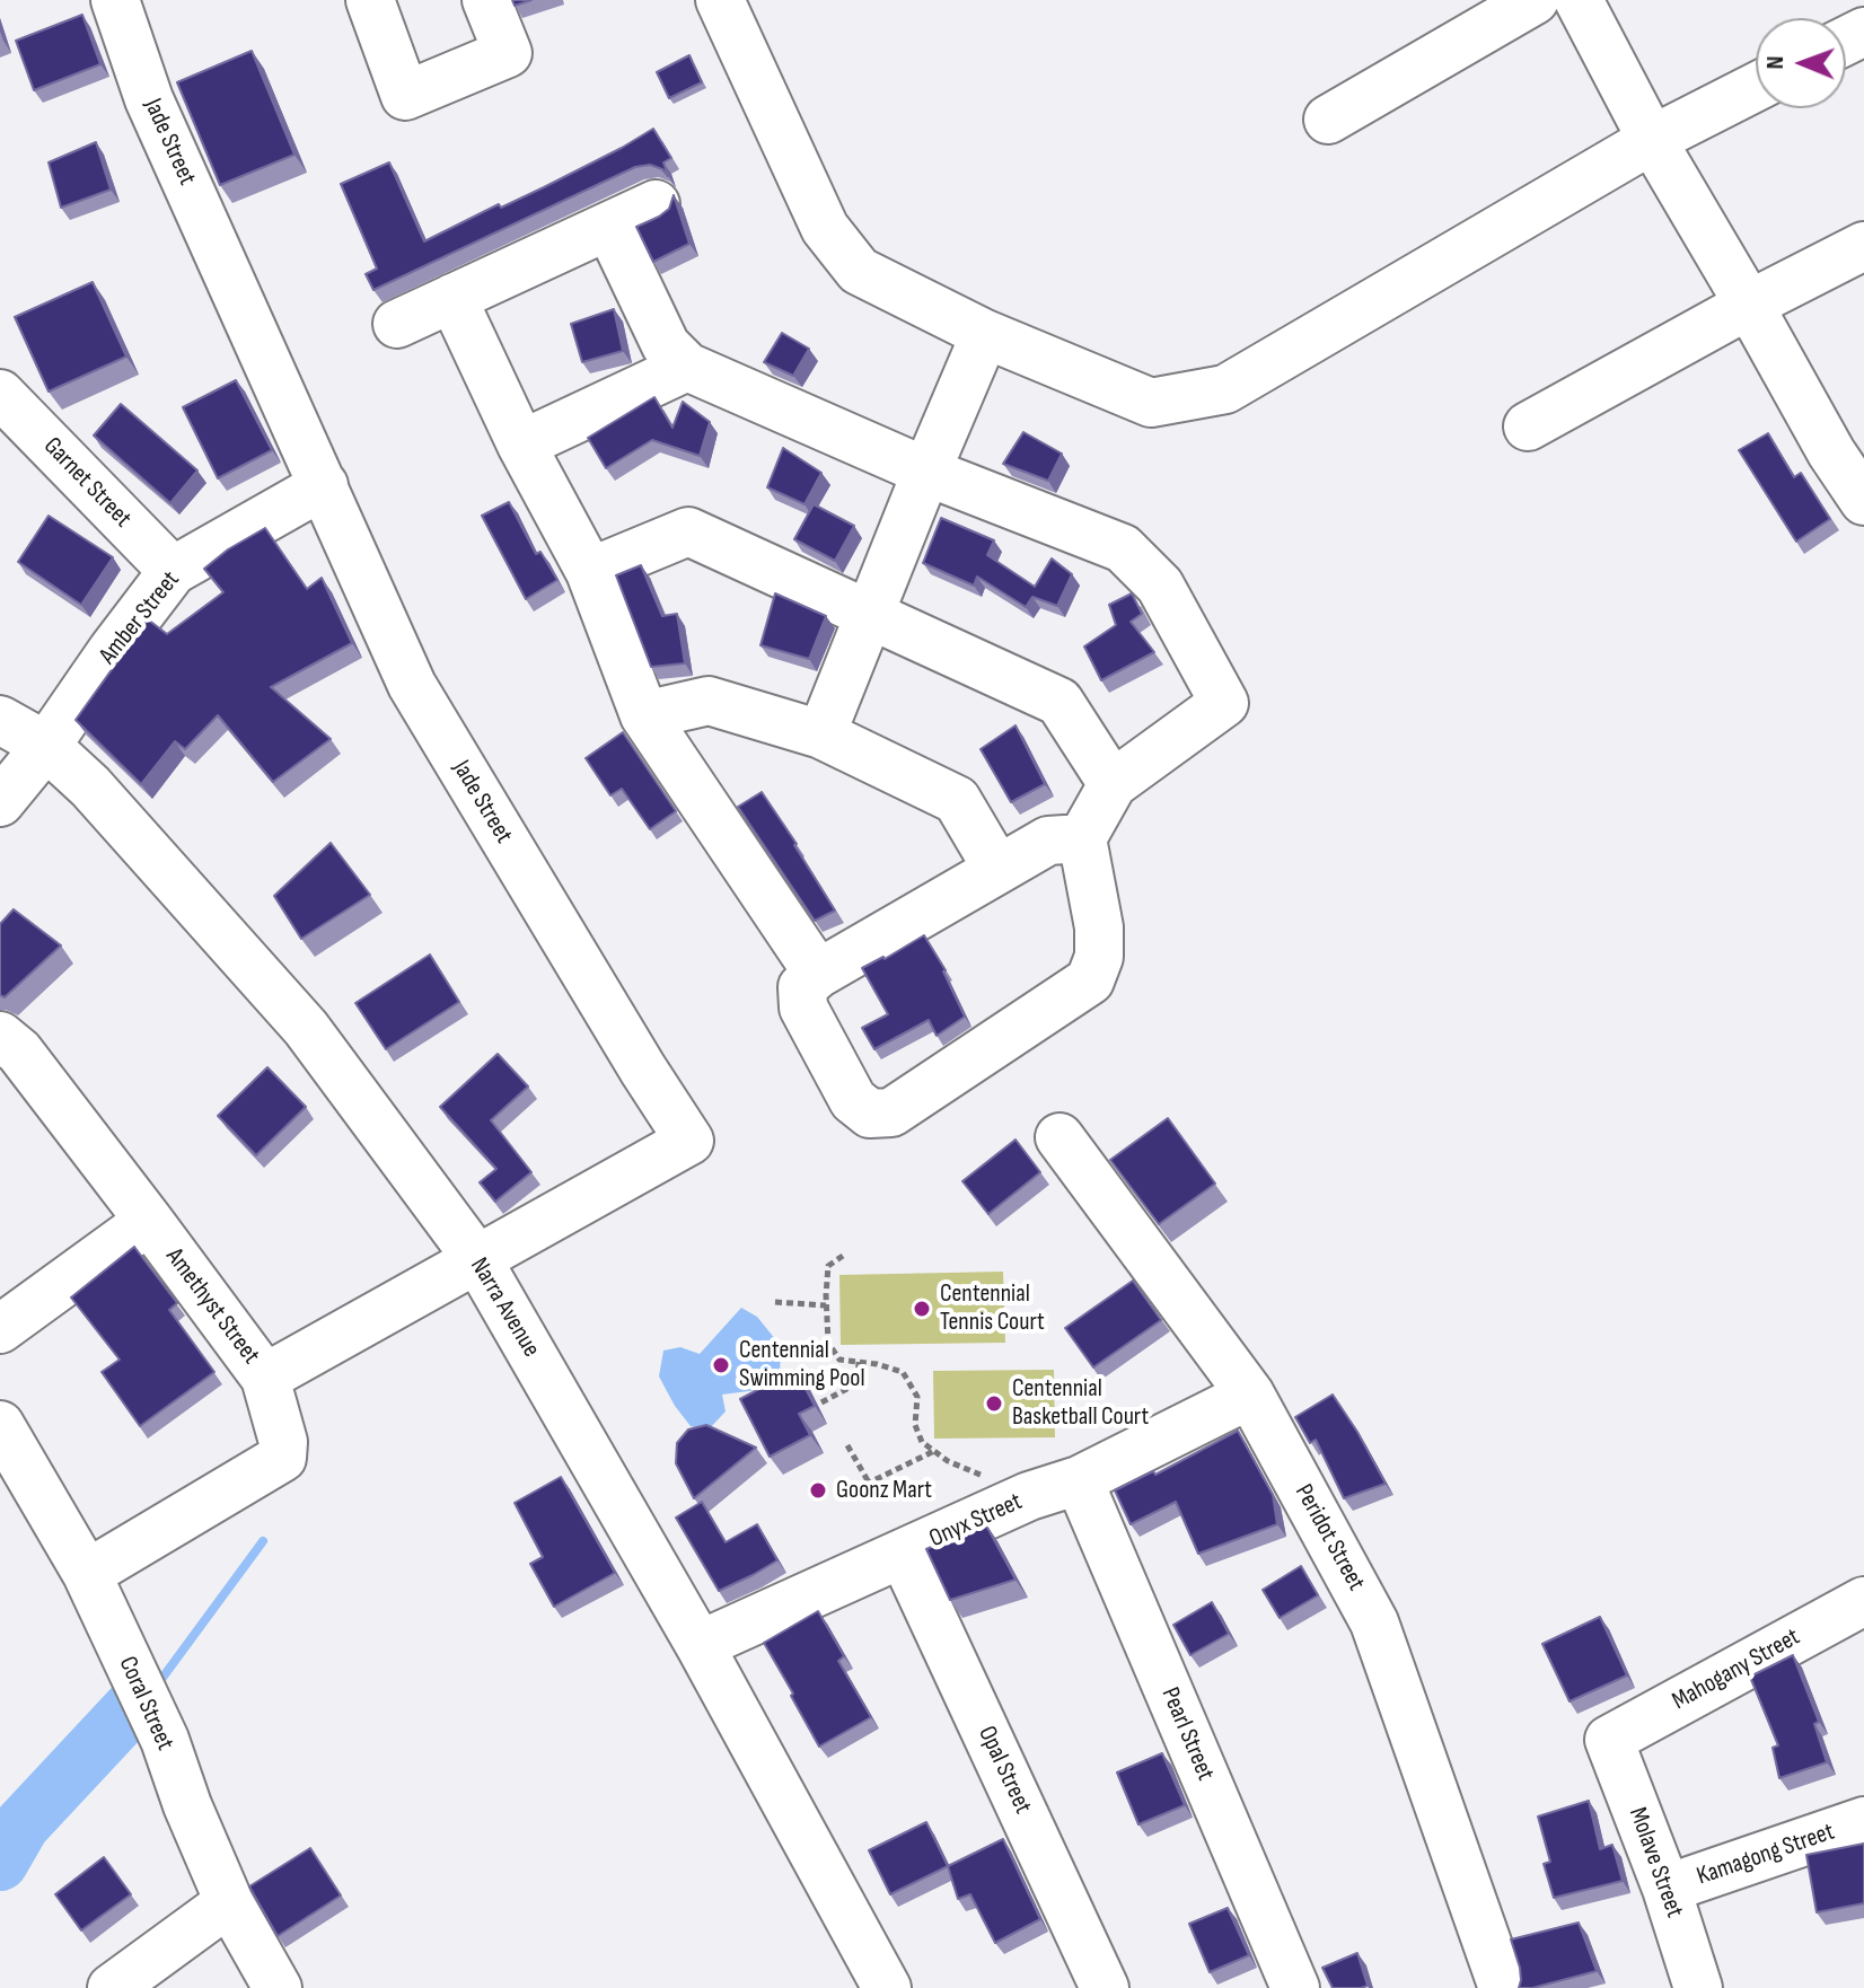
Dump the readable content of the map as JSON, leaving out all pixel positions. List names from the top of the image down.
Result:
{
  "streets": {
    "street": [
      "Jade Street",
      "Garnet Street",
      "Amber Street",
      "Amethyst Street",
      "Narra Avenue",
      "Onyx Street",
      "Peridot Street",
      "Mahogany Street",
      "Coral Street",
      "Pearl Street",
      "Opal Street",
      "Kamagong Street",
      "Molave Street"
    ]
  },
  "crossings": [
    ["Jade Street", "Amber Street"],
    ["Jade Street", "Amethyst Street"],
    ["Jade Street", "Narra Avenue"],
    ["Garnet Street", "Amber Street"],
    ["Amber Street", "Narra Avenue"],
    ["Amethyst Street", "Coral Street"],
    ["Narra Avenue", "Onyx Street"],
    ["Onyx Street", "Peridot Street"],
    ["Onyx Street", "Pearl Street"],
    ["Onyx Street", "Opal Street"],
    ["Mahogany Street", "Molave Street"],
    ["Kamagong Street", "Molave Street"]
  ],
  "places": [
    "Centennial Tennis Court",
    "Centennial Swimming Pool",
    "Centennial Basketball Court",
    "Goonz Mart"
  ],
  "north": "left"
}
